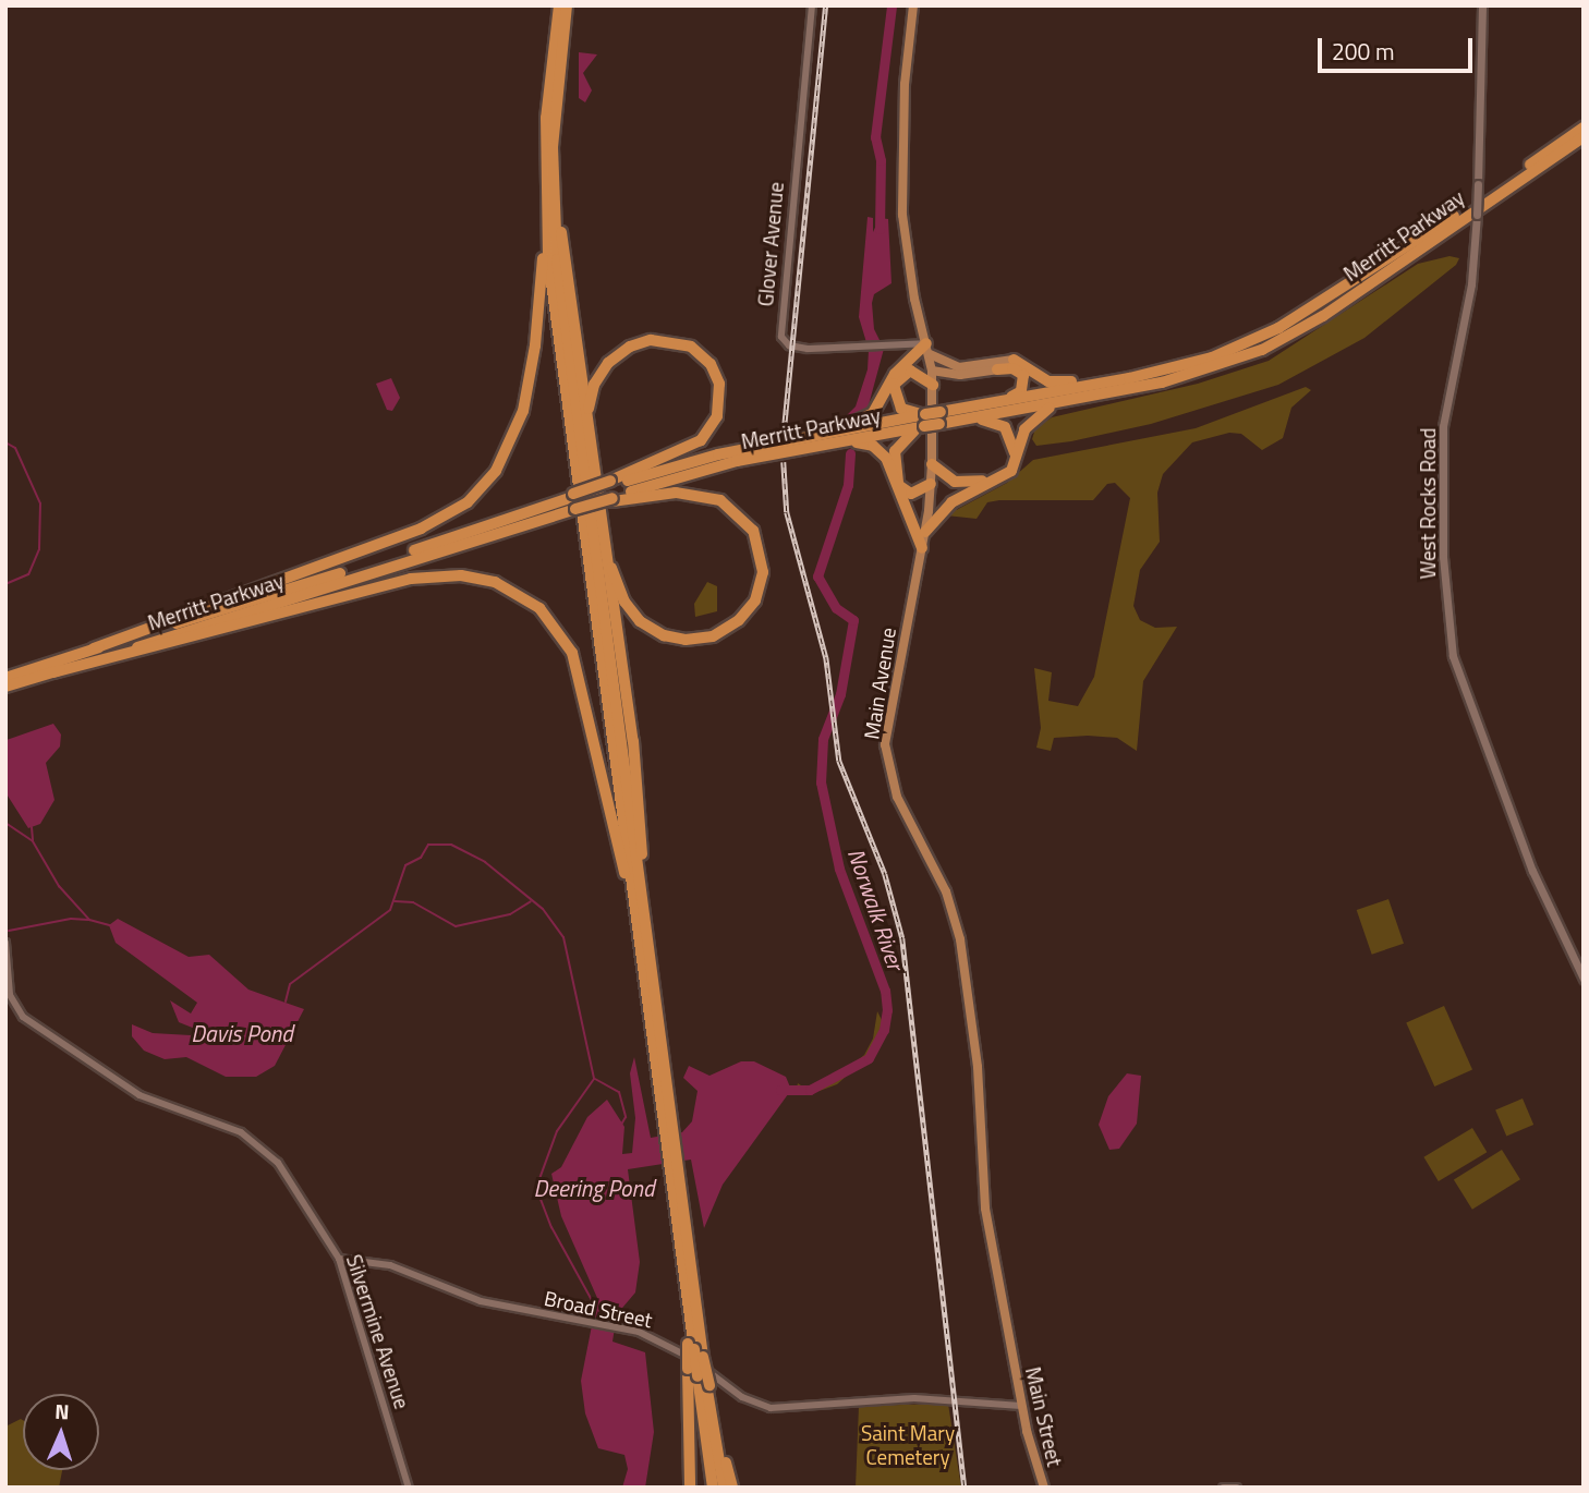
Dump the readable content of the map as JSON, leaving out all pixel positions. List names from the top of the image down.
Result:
{
  "streets": {
    "highway": ["Merritt Parkway"],
    "main road": ["West Rocks Road", "Main Avenue", "Main Street"],
    "street": ["Glover Avenue", "Broad Street", "Silvermine Avenue"]
  },
  "crossings": [
    ["Glover Avenue", "Main Avenue"],
    ["Main Avenue", "Main Street"],
    ["Broad Street", "Silvermine Avenue"],
    ["Broad Street", "Main Street"]
  ],
  "water": ["Norwalk River", "Davis Pond", "Deering Pond"],
  "parks": ["Saint Mary Cemetery"],
  "scale_bar": "200 m",
  "north": "top"
}
